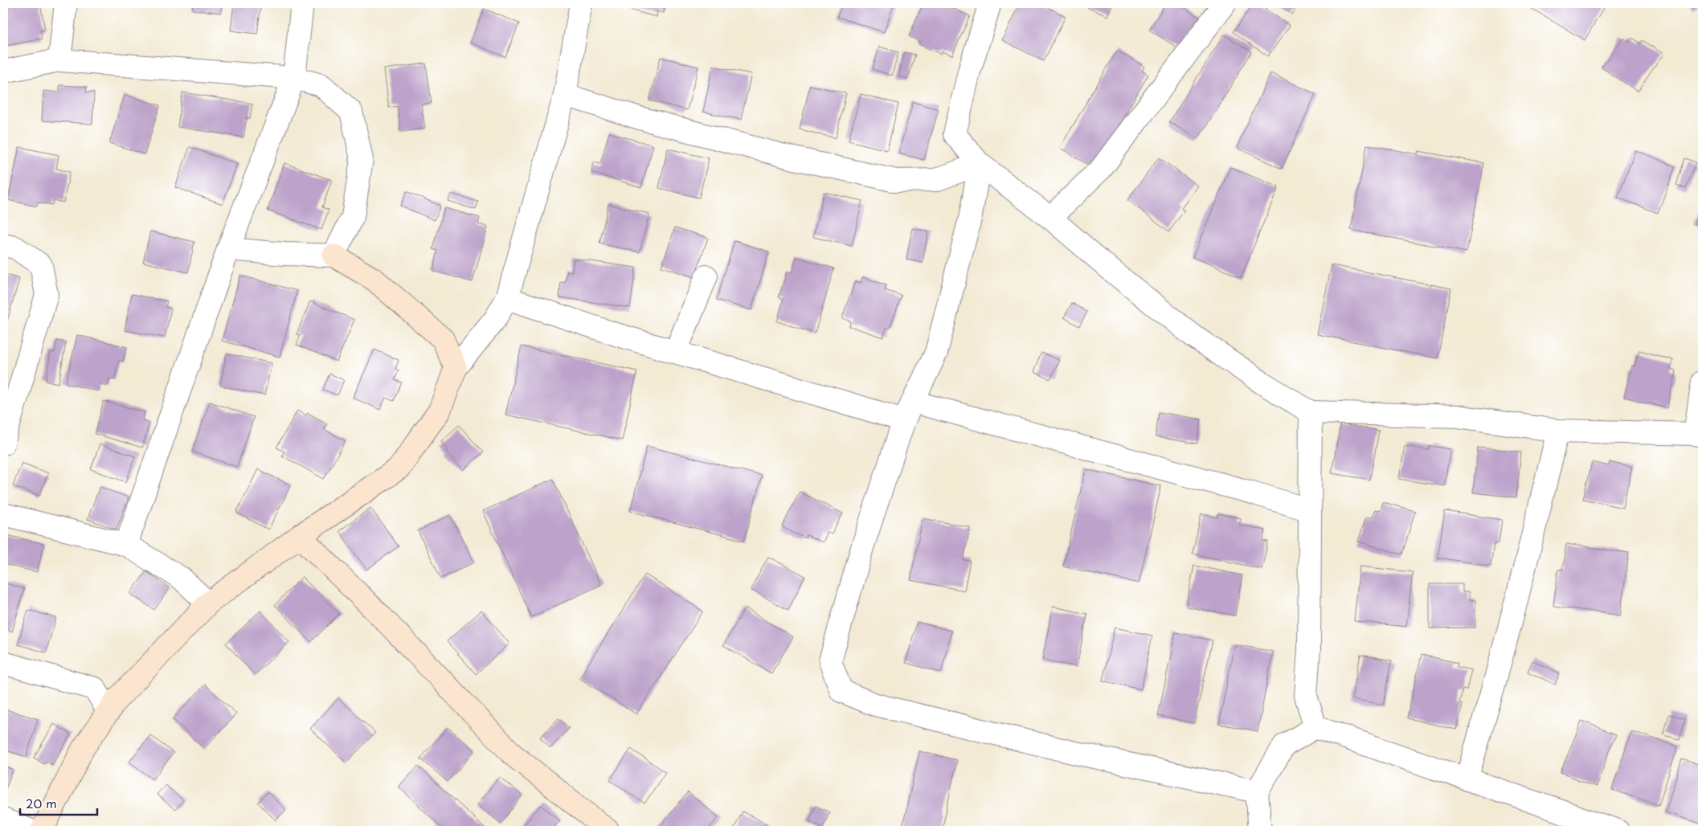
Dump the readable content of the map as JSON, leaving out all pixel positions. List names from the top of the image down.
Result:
{
  "scale_bar": "20 m"
}
